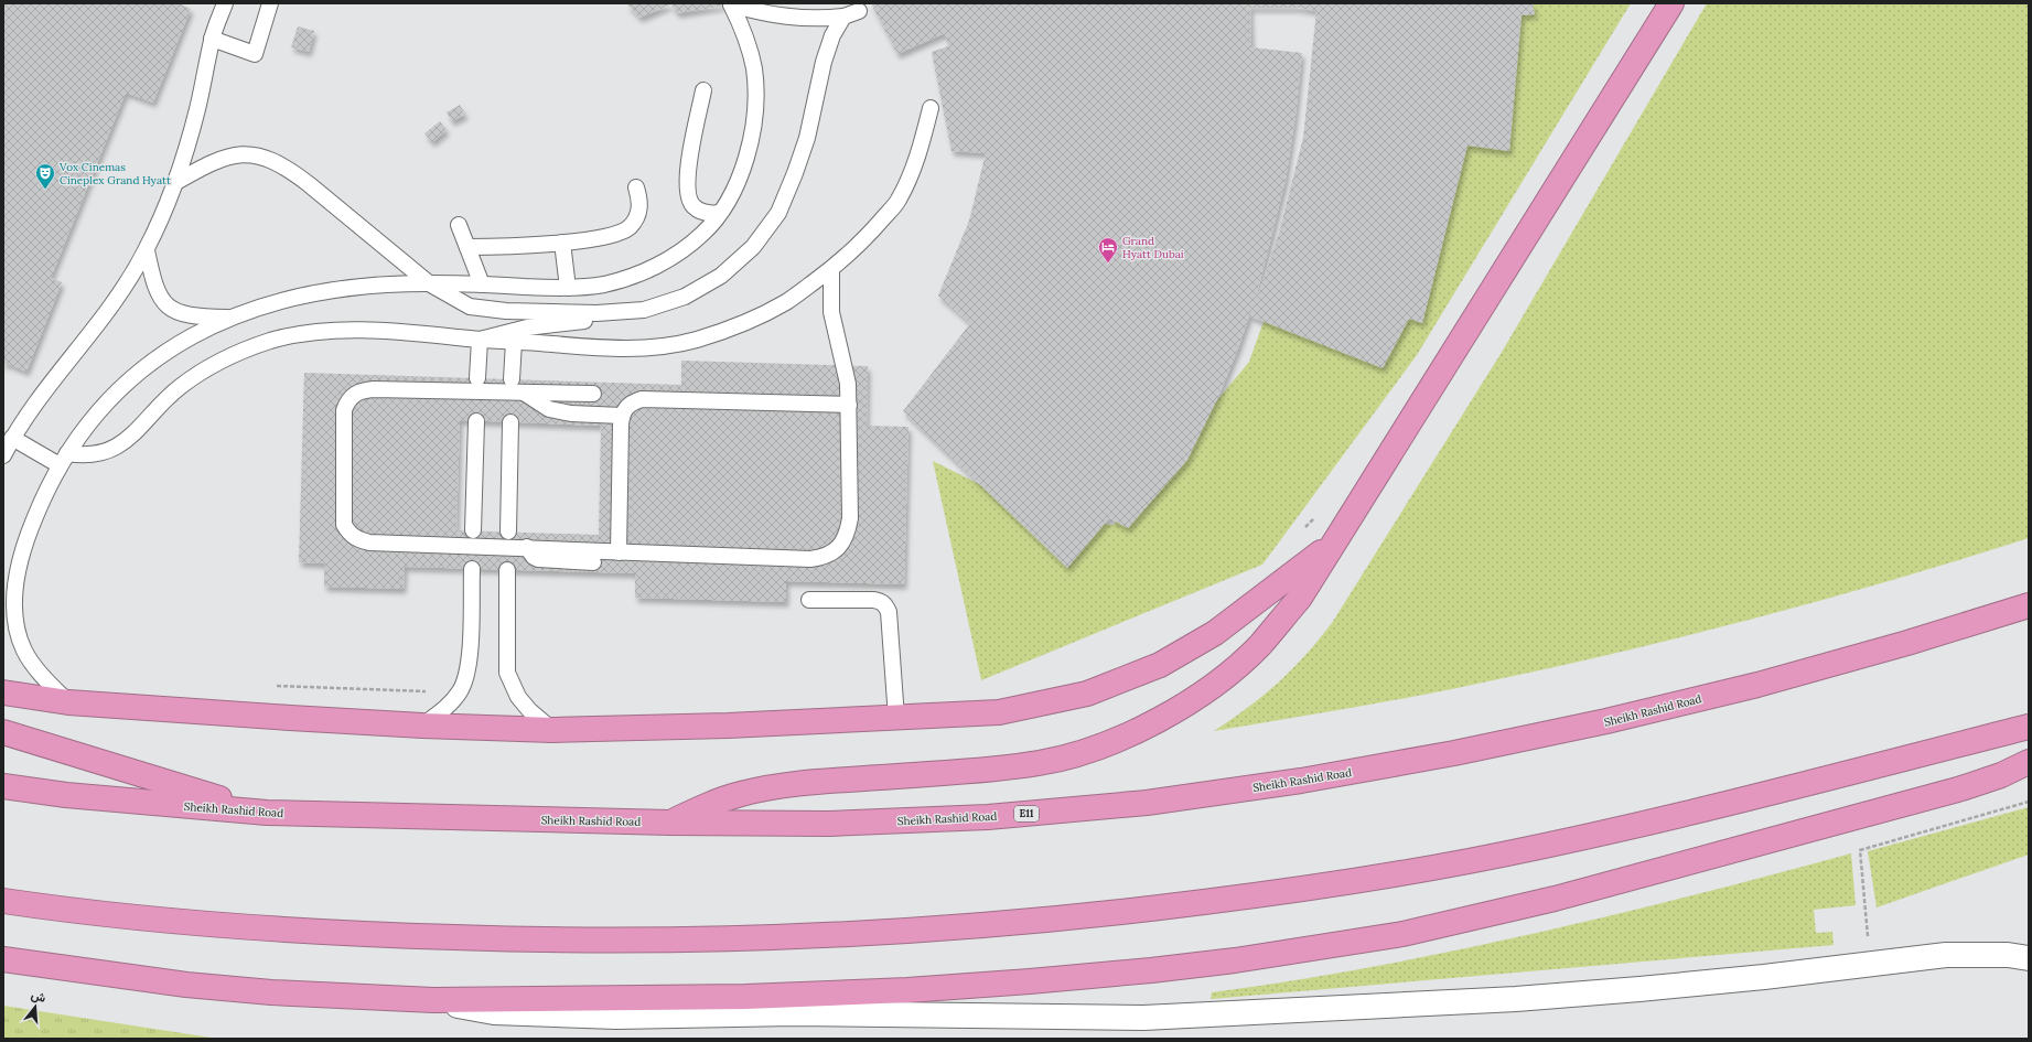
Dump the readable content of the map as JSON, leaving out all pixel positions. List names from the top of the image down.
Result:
{
  "streets": {
    "highway": ["Sheikh Rashid Road", "E11"]
  },
  "places": {
    "theatre": ["Vox Cinemas Cineplex Grand Hyatt"],
    "hotel": ["Grand Hyatt Dubai"]
  },
  "north": "top"
}
